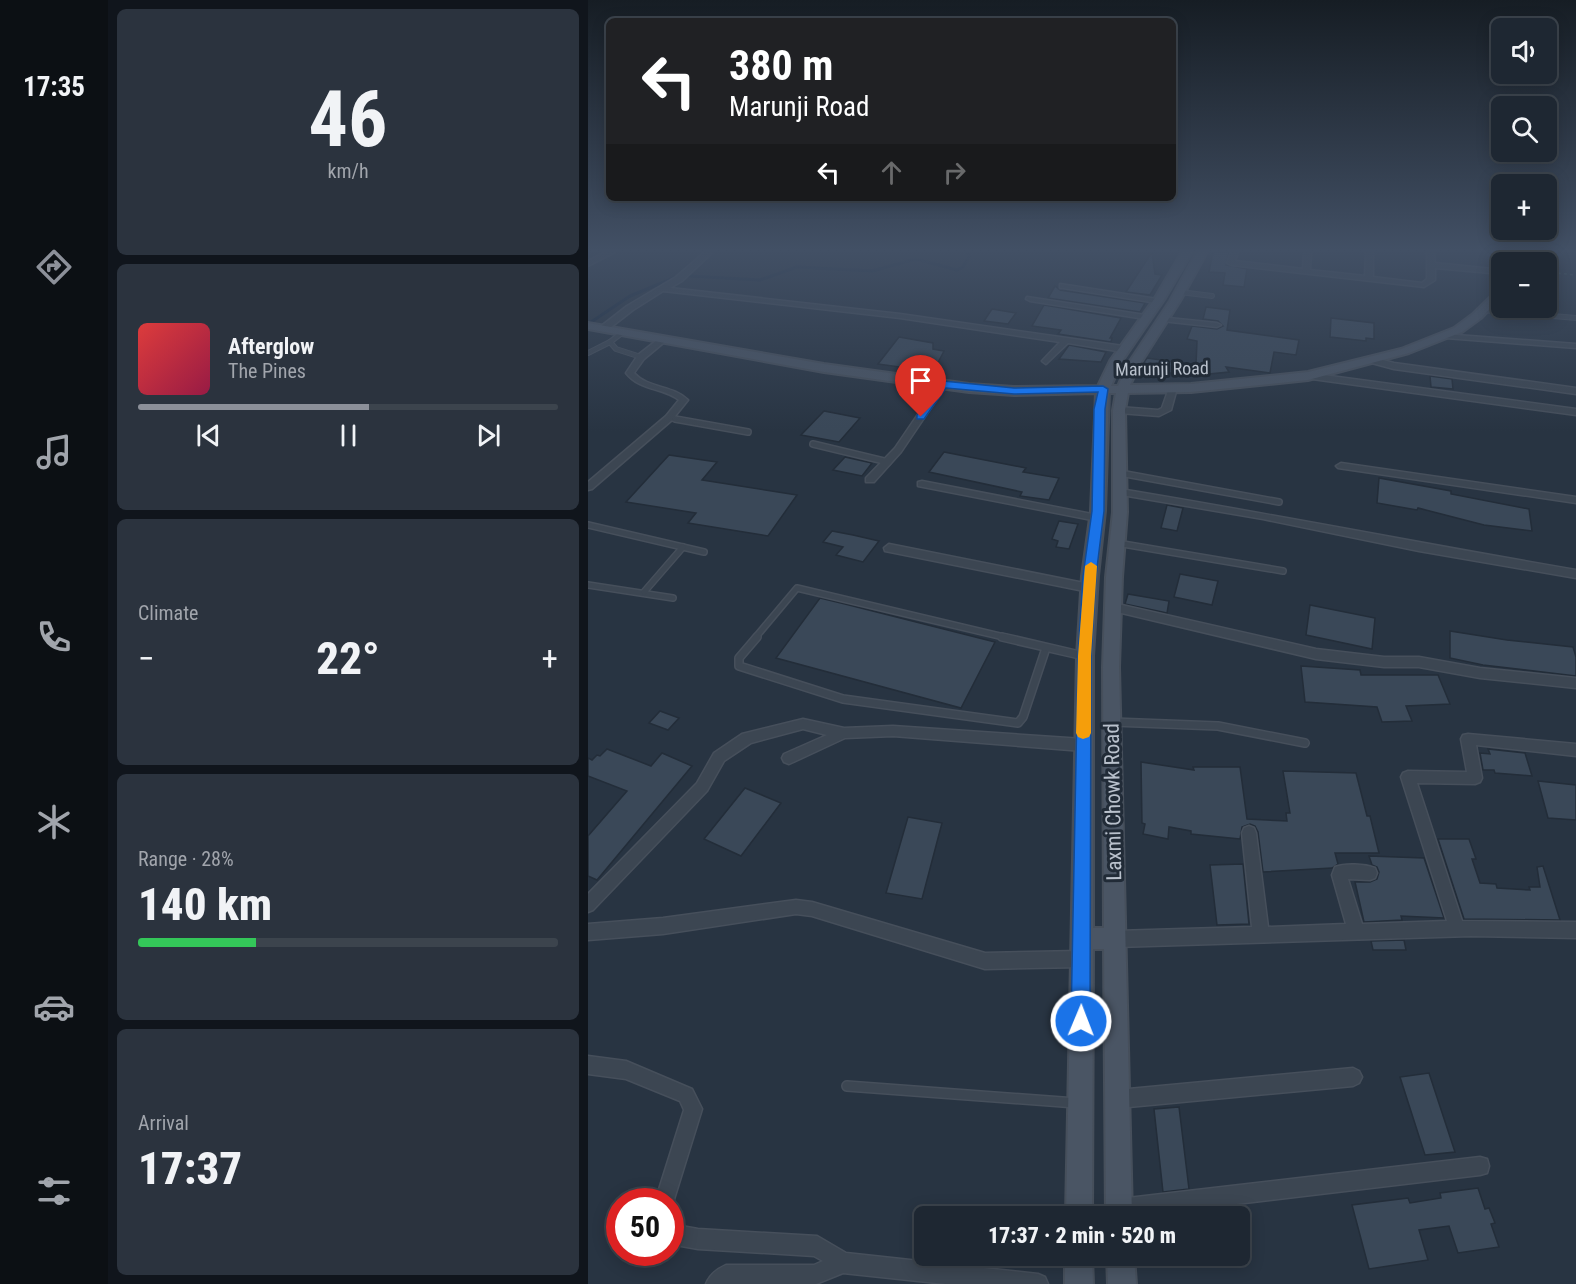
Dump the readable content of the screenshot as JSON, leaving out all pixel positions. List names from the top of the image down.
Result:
{
  "streets": {
    "main road": ["Marunji Road", "Laxmi Chowk Road"]
  },
  "crossings": [
    ["Marunji Road", "Laxmi Chowk Road"]
  ],
  "page": {
    "tabs": "17:35",
    "tile": [
      ["46", "km/h"],
      "Climate",
      ["Range · 28%", "140 km"],
      ["Arrival", "17:37"]
    ],
    "map_buttons": ["+", "−"],
    "turn": ["380 m", "Marunji Road"],
    "song": ["Afterglow", "The Pines"],
    "heat": ["−", "22°", "+"],
    "limit": "50",
    "trip": "17:37 · 2 min · 520 m"
  }
}
